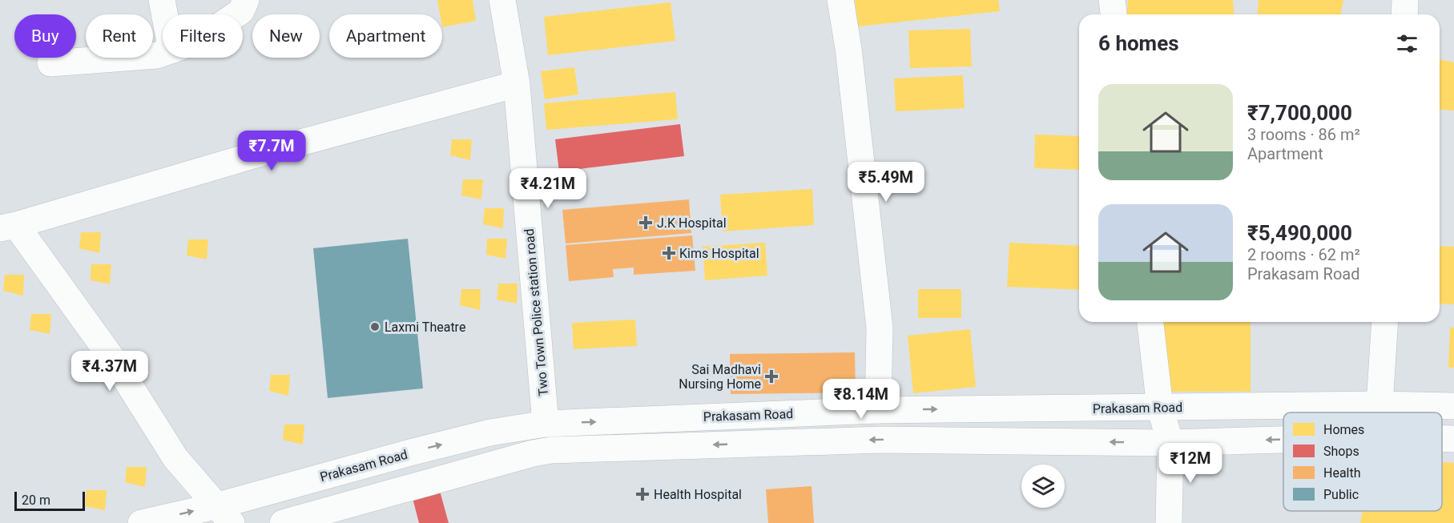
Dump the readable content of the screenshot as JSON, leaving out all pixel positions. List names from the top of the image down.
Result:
{
  "streets": {
    "main road": ["Two Town Police station road", "Prakasam Road"]
  },
  "crossings": [
    ["Two Town Police station road", "Prakasam Road"]
  ],
  "places": {
    "health": [
      "J.K Hospital",
      "Kims Hospital",
      "Sai Madhavi Nursing Home",
      "Health Hospital"
    ],
    "other": ["Laxmi Theatre"]
  },
  "legend": [
    "Homes",
    "Shops",
    "Health",
    "Public"
  ],
  "scale_bar": "20 m",
  "page": {
    "chip": [
      "Buy",
      "Rent",
      "Filters",
      "New",
      "Apartment"
    ],
    "heading": "6 homes",
    "list": [
      {
        "name": "₹7,700,000",
        "note": "3 rooms · 86 m² · Apartment"
      },
      {
        "name": "₹5,490,000",
        "note": "2 rooms · 62 m² · Prakasam Road"
      }
    ],
    "price": [
      "₹7.7M",
      "₹5.49M",
      "₹4.21M",
      "₹4.37M",
      "₹8.14M",
      "₹12M"
    ],
    "scale": "20 m"
  }
}
